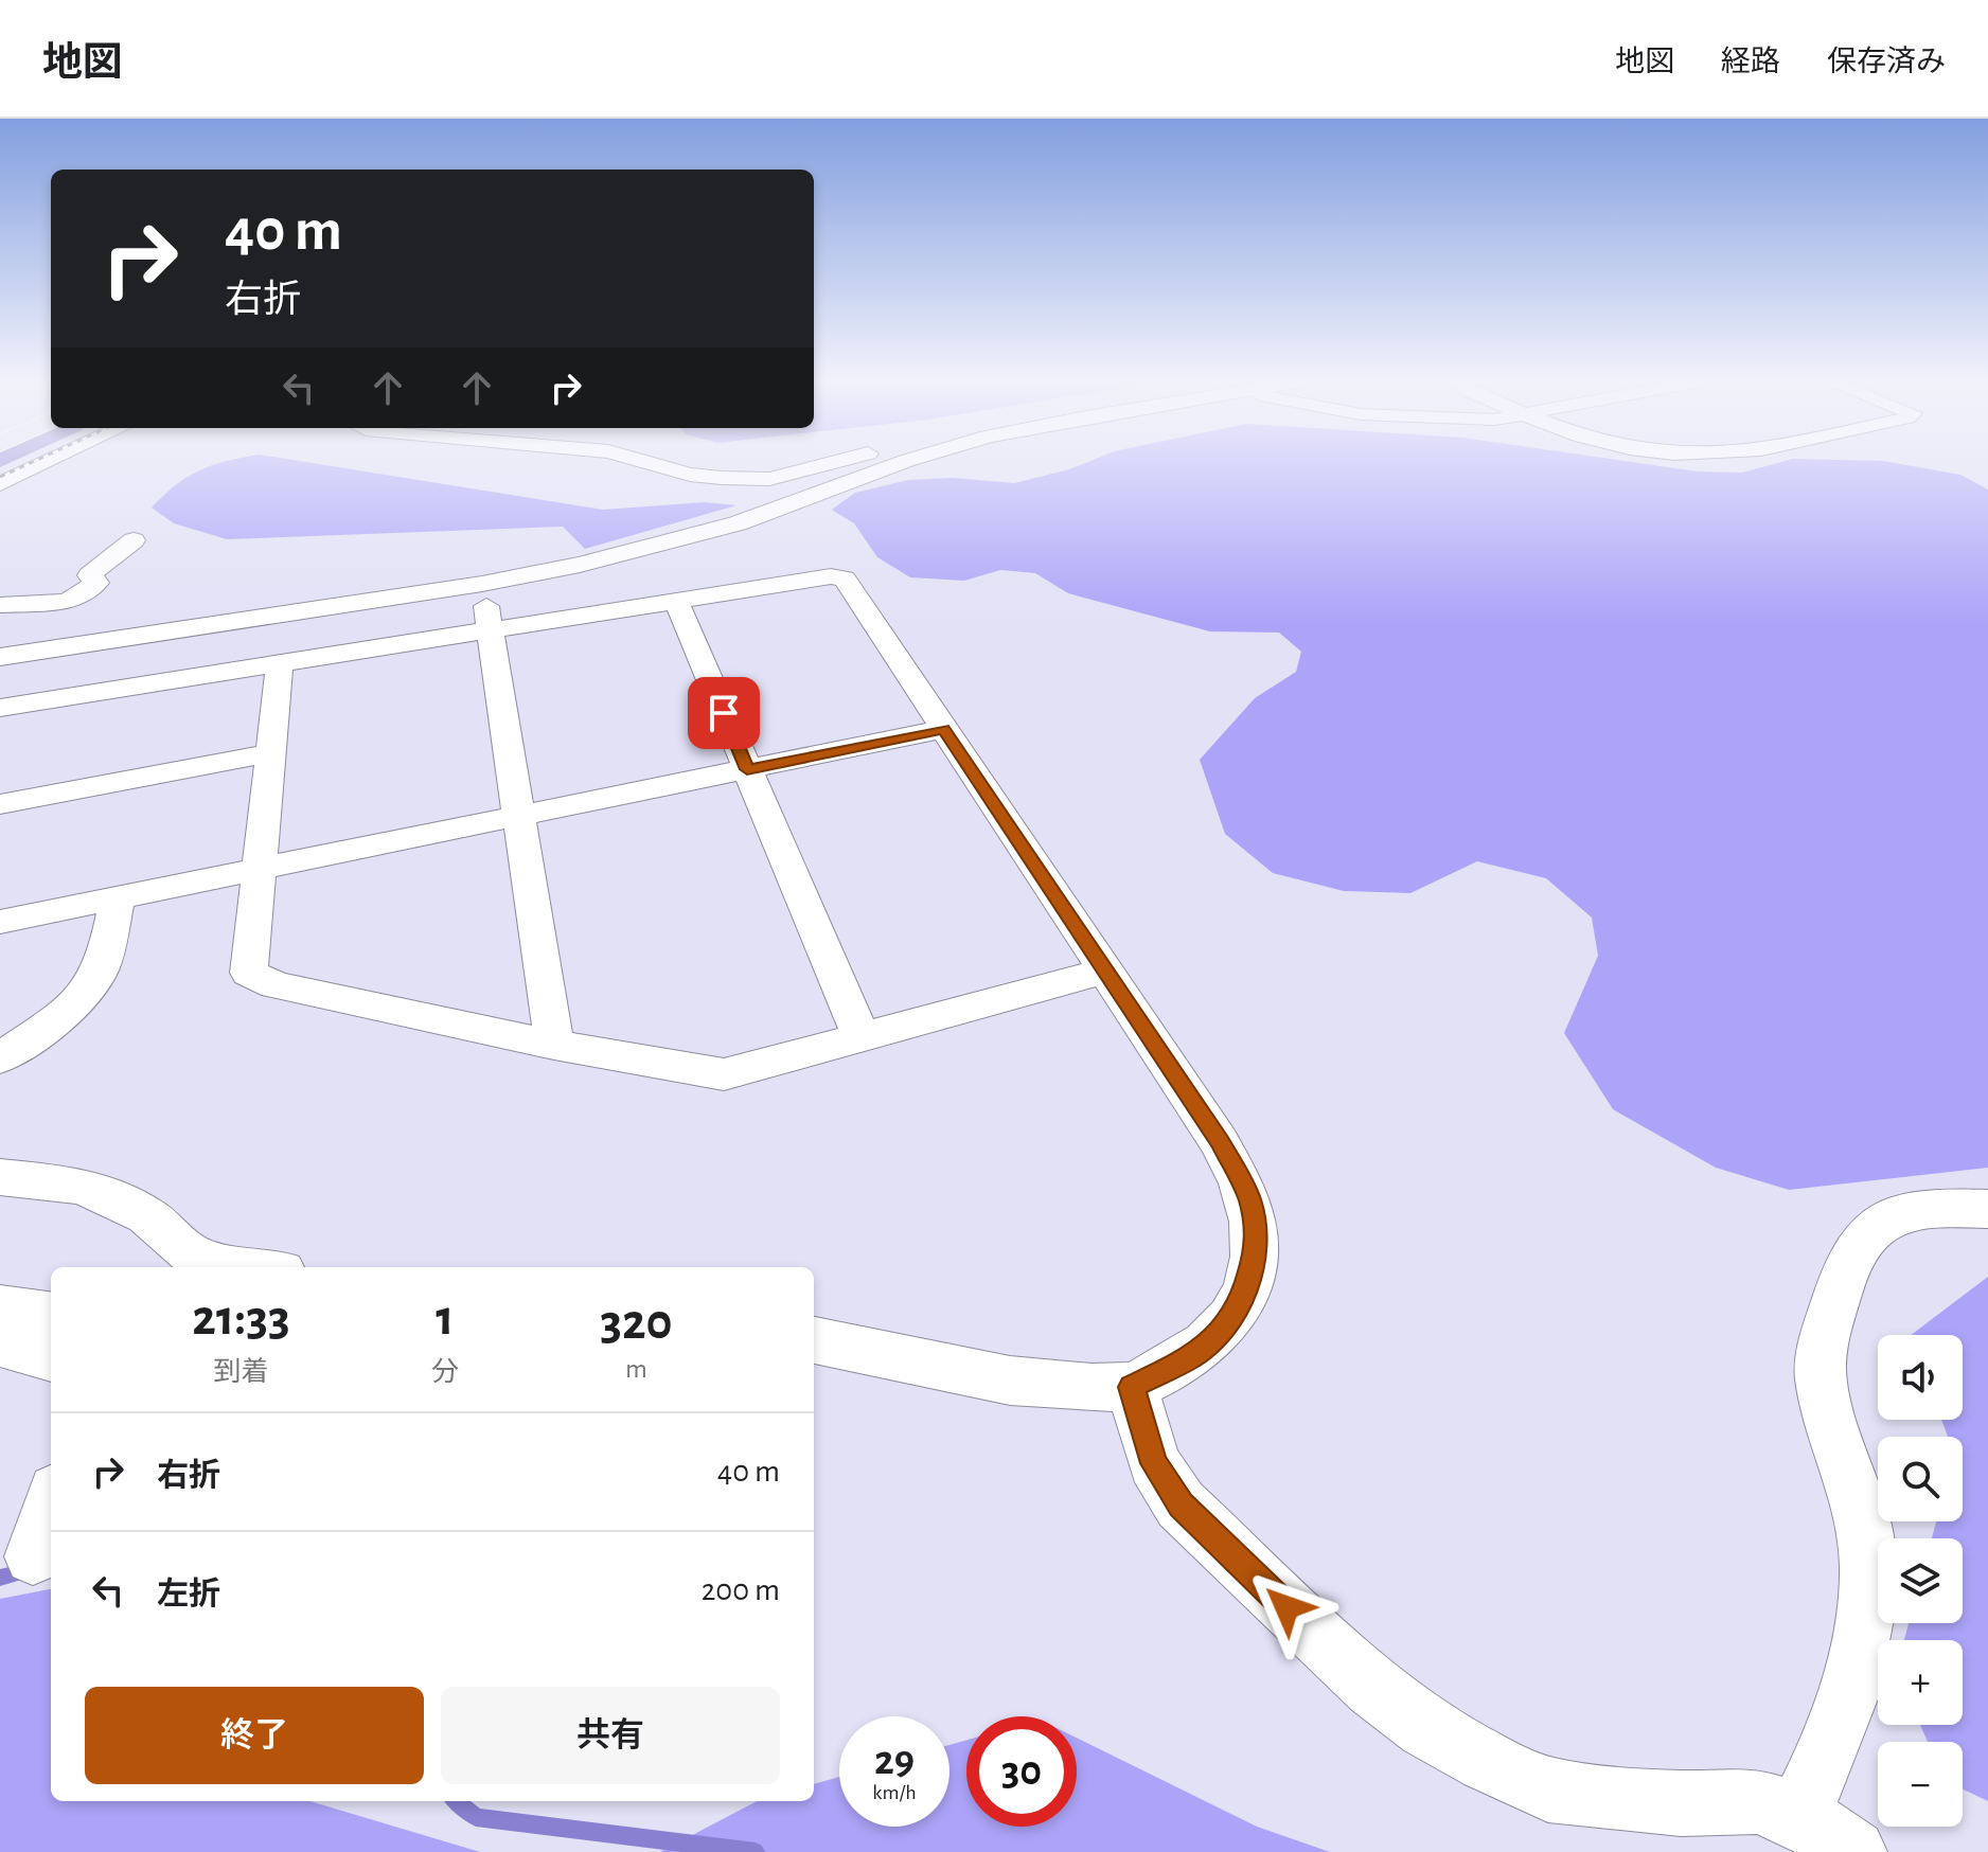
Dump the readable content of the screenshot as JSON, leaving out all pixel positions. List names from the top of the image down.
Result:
{
  "page": {
    "header": "地図",
    "nav": ["地図", "経路", "保存済み"],
    "turn": ["40 m", "右折"],
    "eta": [
      "21:33",
      "到着",
      "1",
      "分",
      "320",
      "m"
    ],
    "map_buttons": ["+", "−"],
    "list": [
      {
        "name": "右折",
        "value": "40 m"
      },
      {
        "name": "左折",
        "value": "200 m"
      }
    ],
    "buttons": ["終了", "共有"],
    "speed": "29 km/h",
    "limit": "30"
  }
}
